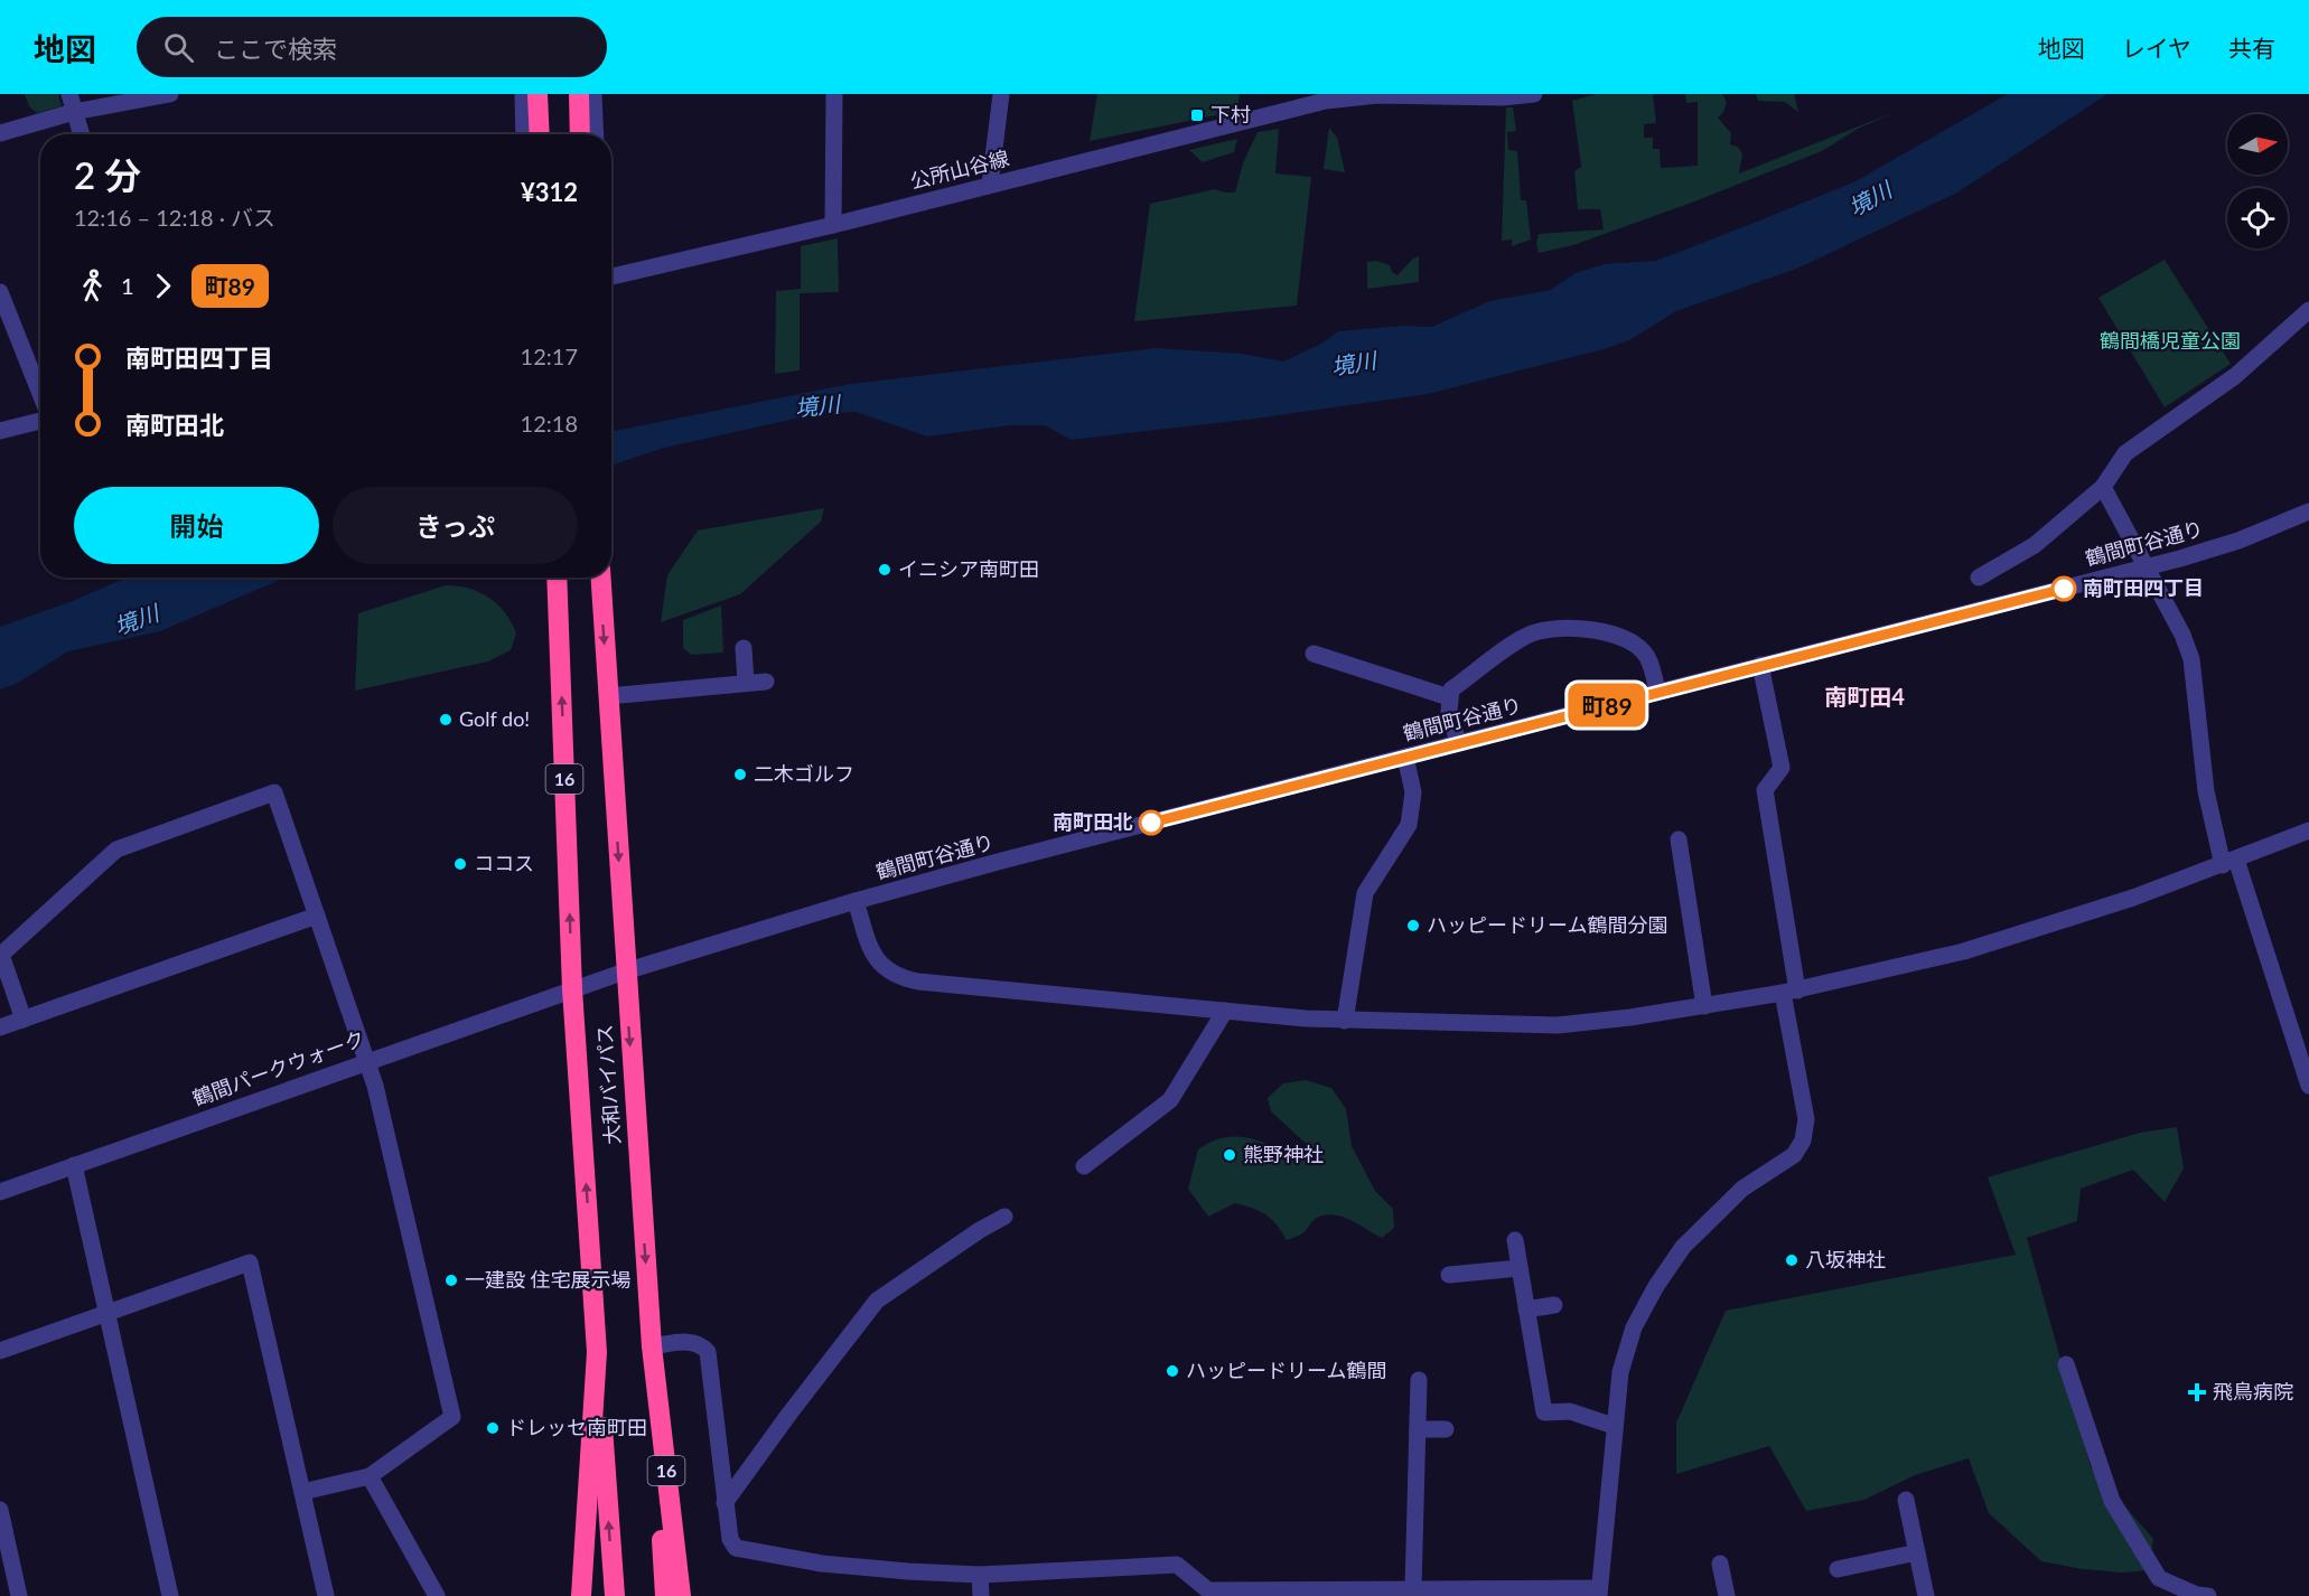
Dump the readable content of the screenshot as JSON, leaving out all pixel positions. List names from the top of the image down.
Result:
{
  "streets": {
    "highway": ["16", "大和バイパス"],
    "street": ["公所山谷線", "鶴間町谷通り", "鶴間パークウォーク"]
  },
  "crossings": [
    ["鶴間町谷通り", "鶴間パークウォーク"],
    ["鶴間町谷通り", "大和バイパス"],
    ["鶴間パークウォーク", "大和バイパス"]
  ],
  "districts": ["南町田4"],
  "water": ["境川"],
  "parks": ["鶴間橋児童公園"],
  "places": {
    "transit": ["下村"],
    "other": [
      "イニシア南町田",
      "南町田四丁目",
      "Golf do!",
      "二木ゴルフ",
      "南町田北",
      "ココス",
      "ハッピードリーム鶴間分園",
      "熊野神社",
      "八坂神社",
      "一建設 住宅展示場",
      "ハッピードリーム鶴間",
      "ドレッセ南町田"
    ],
    "health": ["飛鳥病院"]
  },
  "lines": ["bus line 町89"],
  "north": "right",
  "page": {
    "header": "地図",
    "search": "ここで検索",
    "nav": ["地図", "レイヤ", "共有"],
    "on_map": "町89",
    "heading": ["2 分", "12:16 – 12:18 · バス", "¥312"],
    "legs": ["1", "町89"],
    "list": [
      {
        "name": "南町田四丁目",
        "value": "12:17"
      },
      {
        "name": "南町田北",
        "value": "12:18"
      }
    ],
    "buttons": ["開始", "きっぷ"]
  }
}
